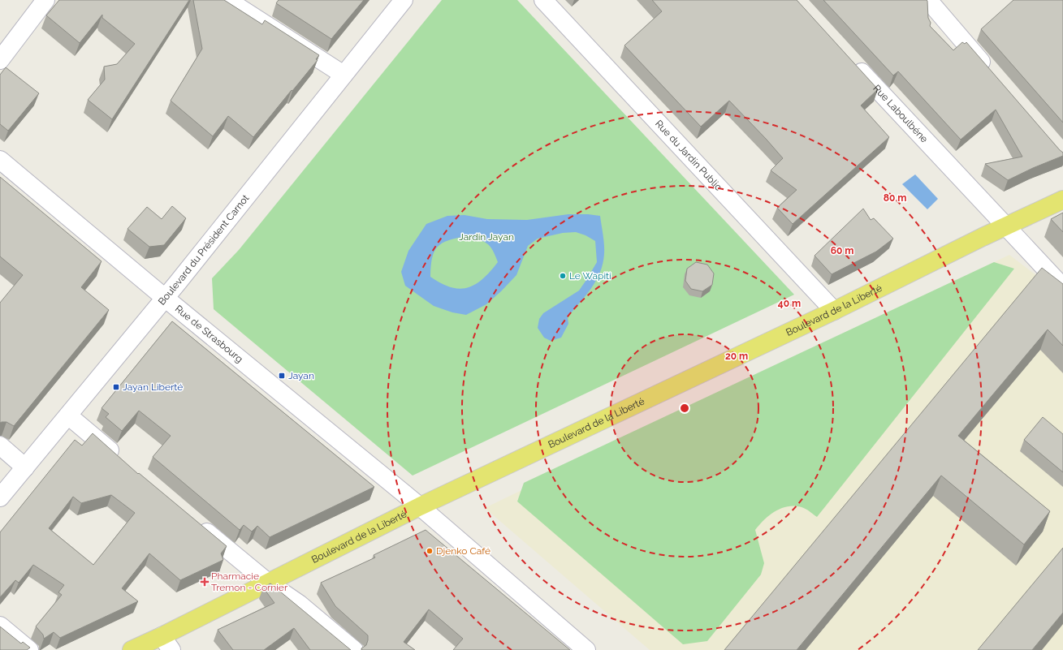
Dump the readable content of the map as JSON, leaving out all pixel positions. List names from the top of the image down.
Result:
{
  "streets": {
    "main road": ["Boulevard de la Liberté"],
    "street": [
      "Rue Laboulbéne",
      "Rue du Jardin Public",
      "Boulevard du Président Carnot",
      "Rue de Strasbourg"
    ]
  },
  "crossings": [
    ["Rue Laboulbéne", "Boulevard de la Liberté"],
    ["Rue du Jardin Public", "Boulevard de la Liberté"],
    ["Boulevard du Président Carnot", "Rue de Strasbourg"],
    ["Boulevard de la Liberté", "Rue de Strasbourg"]
  ],
  "parks": ["Jardin Jayan"],
  "places": {
    "other": ["Le Wapiti", "Djenko Café"],
    "transit": ["Jayan", "Jayan Liberté"],
    "health": ["Pharmacie Tremon - Cornier"]
  },
  "rings": [
    "80 m",
    "60 m",
    "40 m",
    "20 m"
  ]
}
